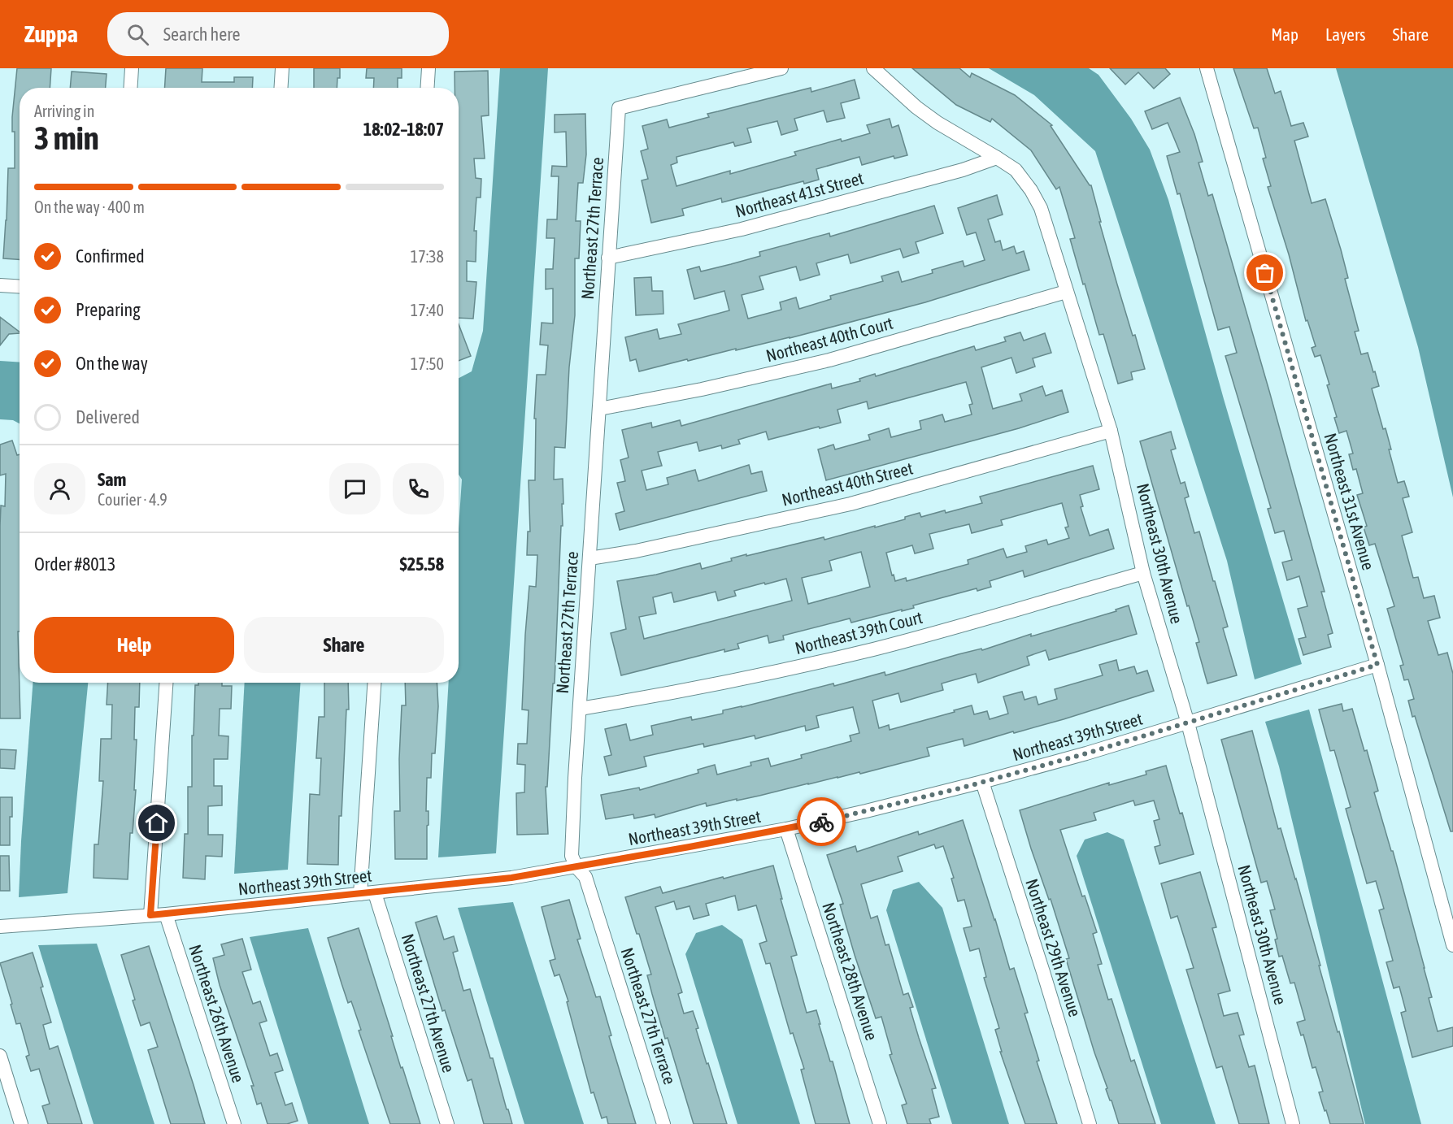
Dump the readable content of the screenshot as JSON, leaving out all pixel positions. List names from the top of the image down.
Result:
{
  "streets": {
    "street": [
      "Northeast 41st Street",
      "Northeast 27th Terrace",
      "Northeast 40th Court",
      "Northeast 40th Street",
      "Northeast 31st Avenue",
      "Northeast 30th Avenue",
      "Northeast 39th Court",
      "Northeast 39th Street",
      "Northeast 29th Avenue",
      "Northeast 28th Avenue",
      "Northeast 27th Avenue",
      "Northeast 26th Avenue"
    ]
  },
  "crossings": [
    ["Northeast 41st Street", "Northeast 27th Terrace"],
    ["Northeast 41st Street", "Northeast 30th Avenue"],
    ["Northeast 27th Terrace", "Northeast 40th Court"],
    ["Northeast 27th Terrace", "Northeast 40th Street"],
    ["Northeast 27th Terrace", "Northeast 39th Court"],
    ["Northeast 27th Terrace", "Northeast 39th Street"],
    ["Northeast 40th Court", "Northeast 30th Avenue"],
    ["Northeast 40th Street", "Northeast 30th Avenue"],
    ["Northeast 31st Avenue", "Northeast 39th Street"],
    ["Northeast 30th Avenue", "Northeast 39th Court"],
    ["Northeast 30th Avenue", "Northeast 39th Street"],
    ["Northeast 39th Street", "Northeast 29th Avenue"],
    ["Northeast 39th Street", "Northeast 28th Avenue"],
    ["Northeast 39th Street", "Northeast 27th Avenue"],
    ["Northeast 39th Street", "Northeast 26th Avenue"]
  ],
  "page": {
    "header": "Zuppa",
    "search": "Search here",
    "nav": ["Map", "Layers", "Share"],
    "heading": ["3 min", "Arriving in", "18:02–18:07"],
    "panel": [
      "Sam",
      "Courier · 4.9",
      "Order #8013",
      "$25.58"
    ],
    "bar": "On the way · 400 m",
    "list": [
      ["Confirmed", "17:38"],
      ["Preparing", "17:40"],
      ["On the way", "17:50"],
      "Delivered"
    ],
    "buttons": ["Help", "Share"]
  }
}
